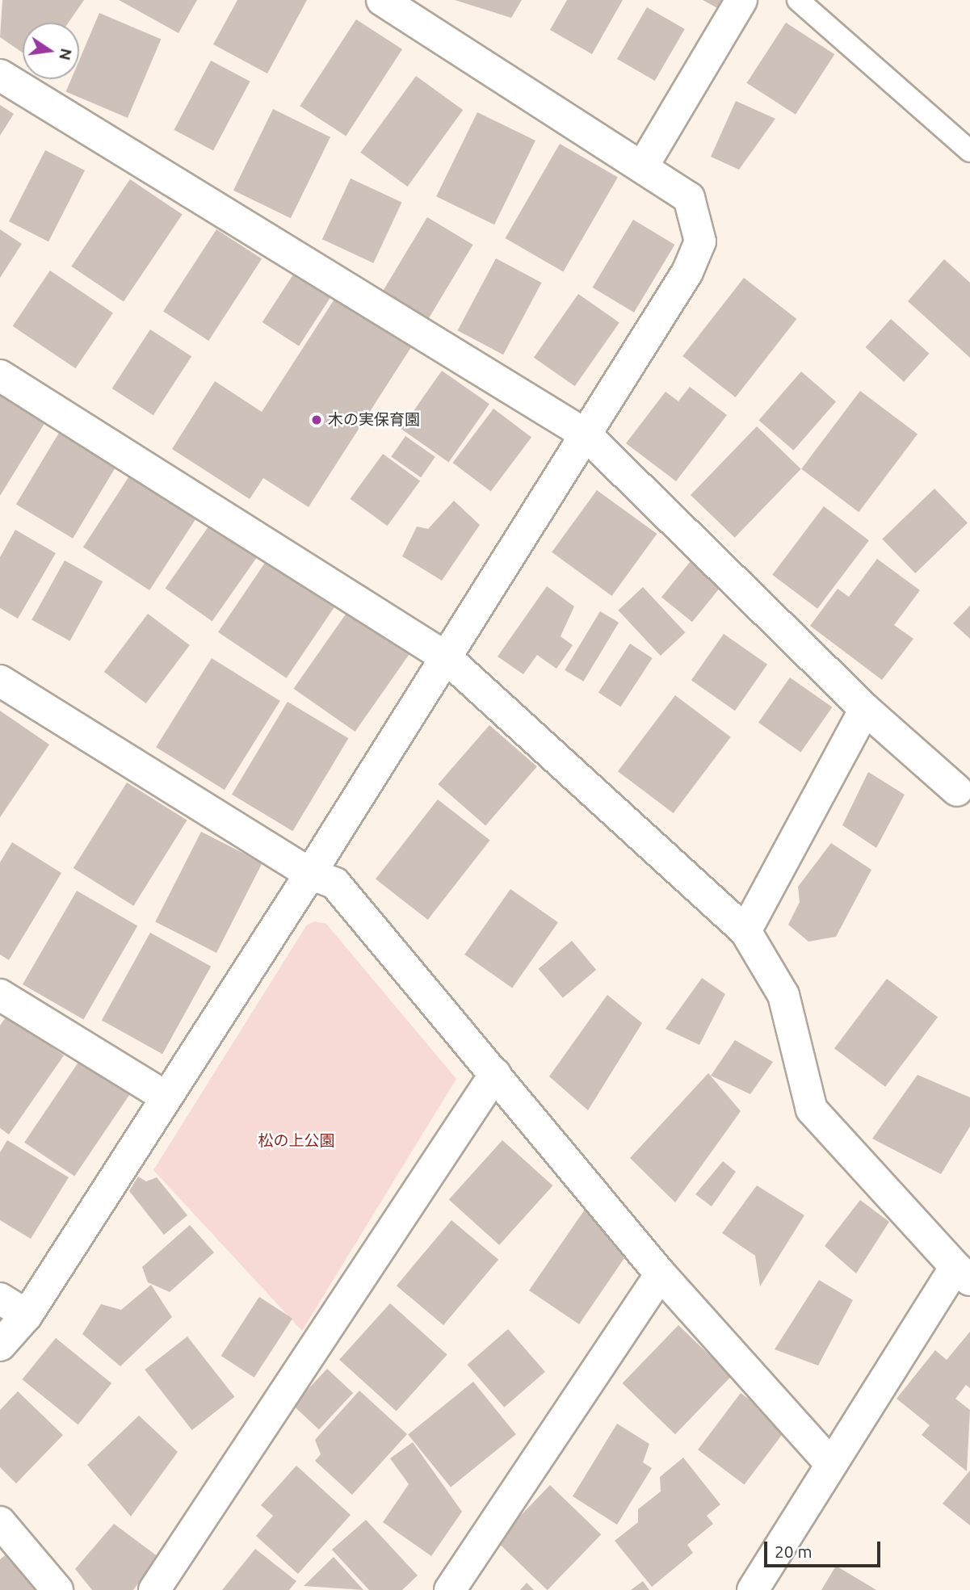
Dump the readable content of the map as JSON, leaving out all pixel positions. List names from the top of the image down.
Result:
{
  "parks": ["松の上公園"],
  "places": ["木の実保育園"],
  "scale_bar": "20 m",
  "north": "right"
}
